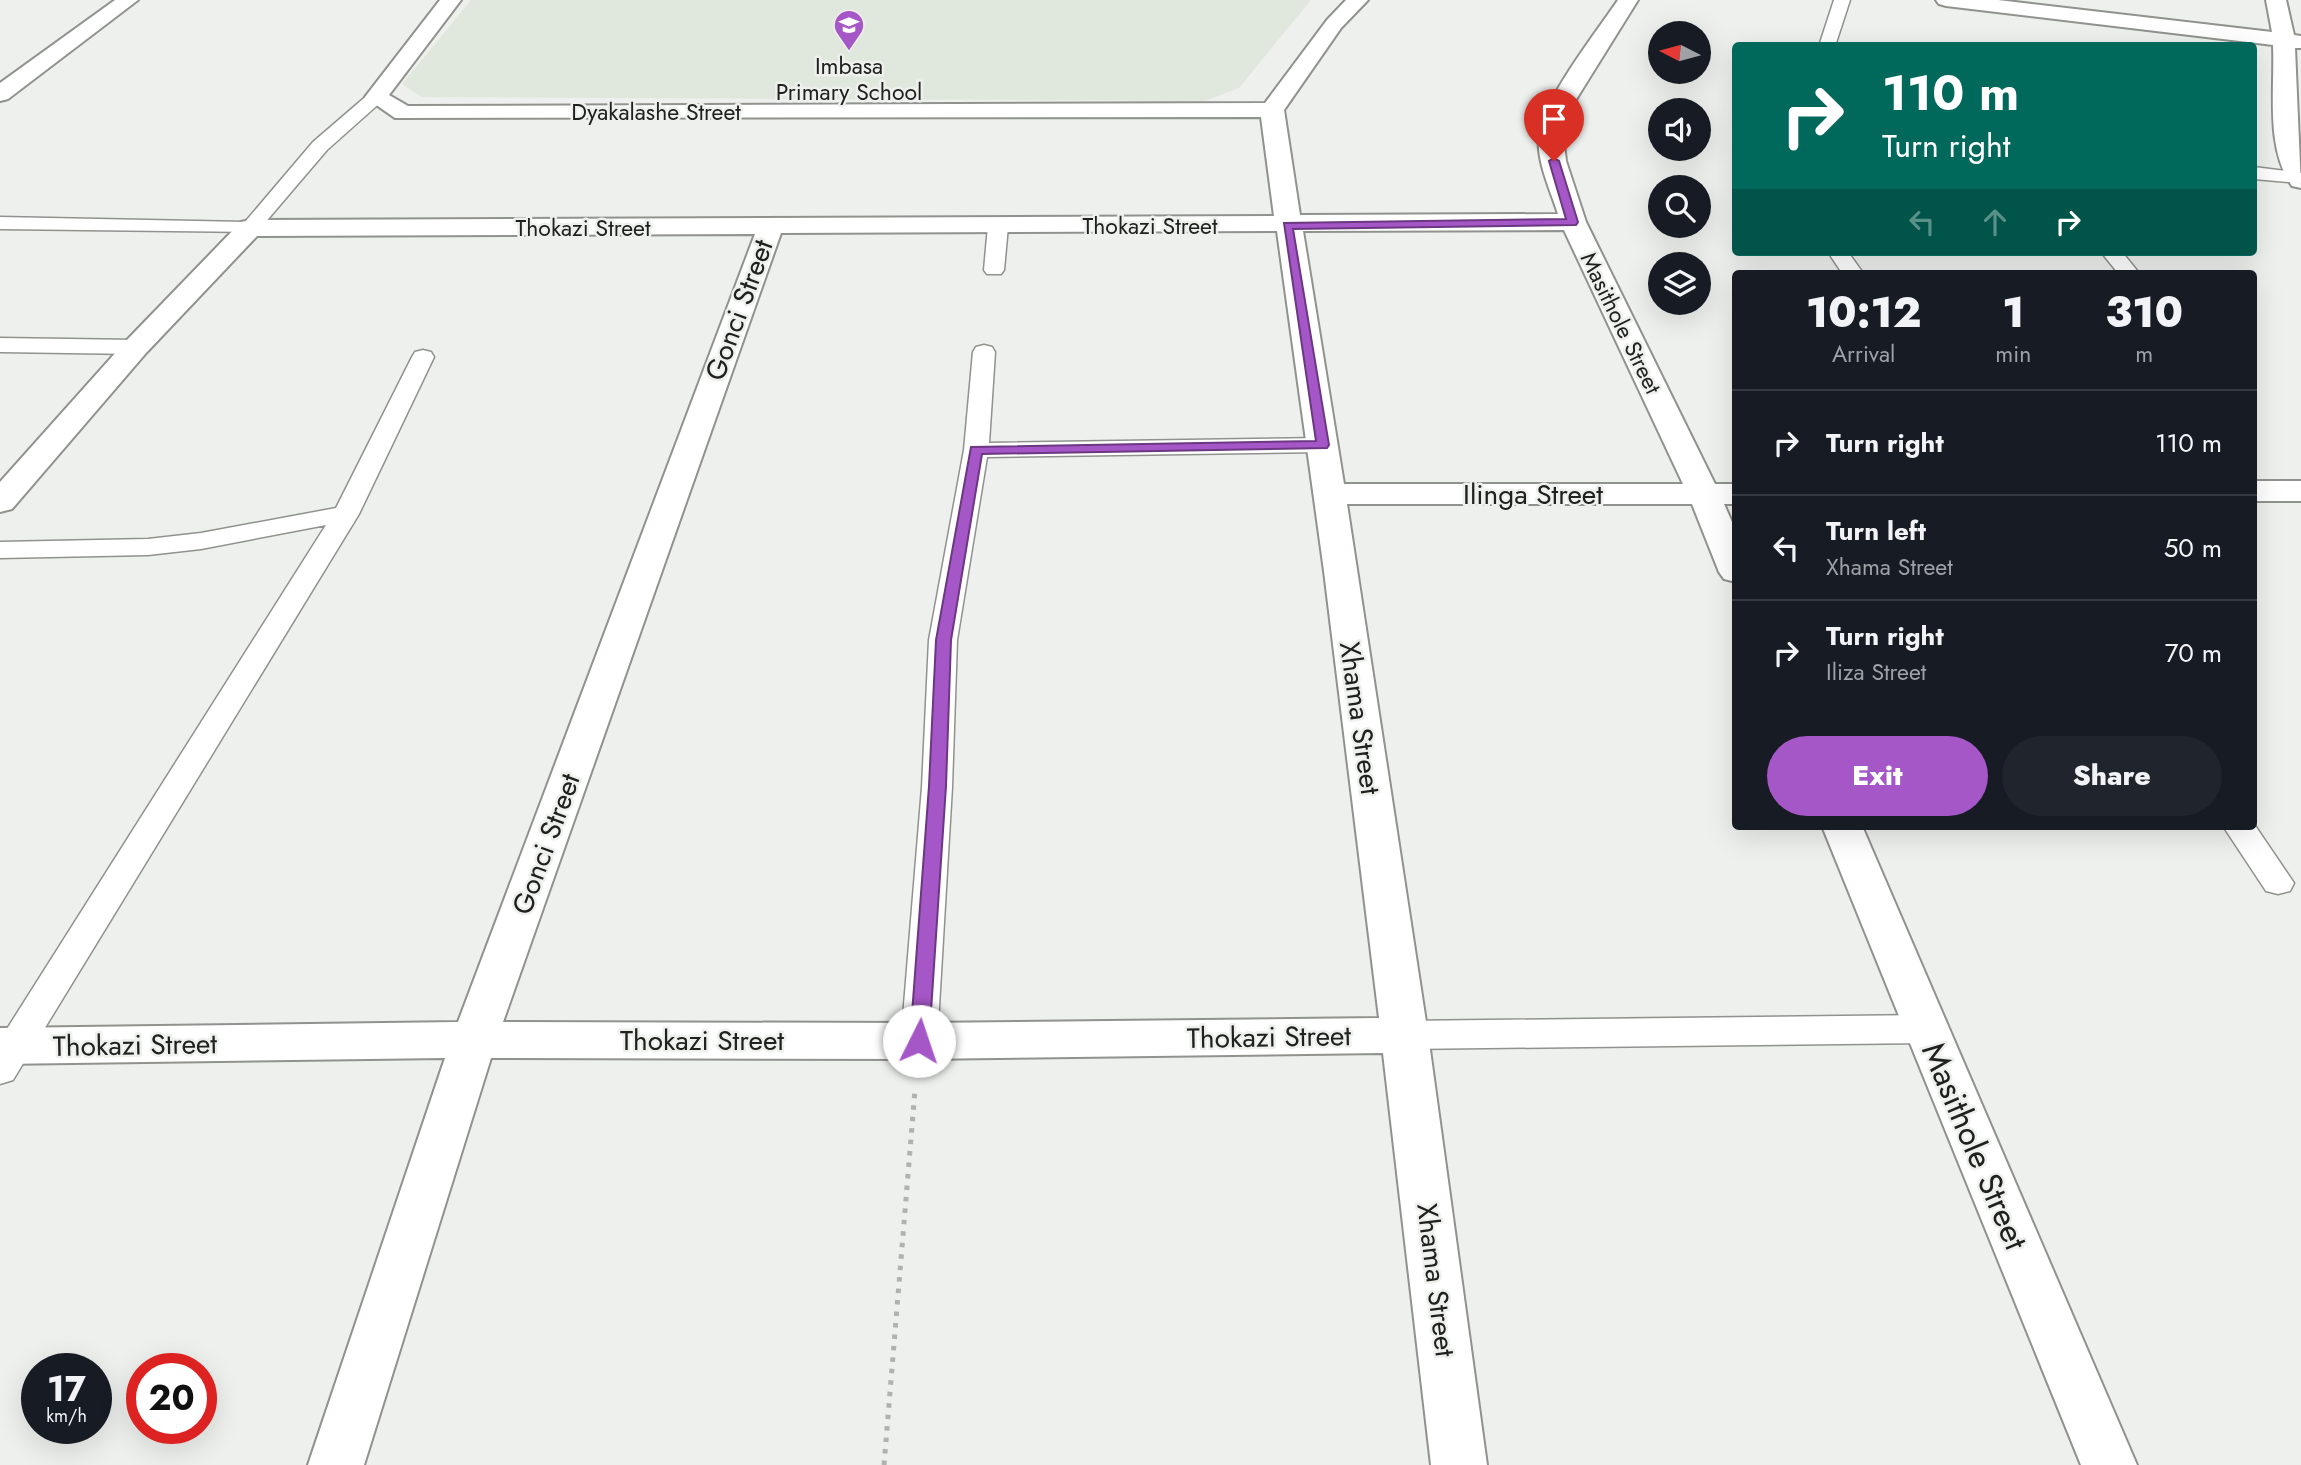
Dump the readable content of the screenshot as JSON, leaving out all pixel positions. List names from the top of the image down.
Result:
{
  "streets": {
    "street": [
      "Dyakalashe Street",
      "Thokazi Street",
      "Gonci Street",
      "Masithole Street",
      "Ilinga Street",
      "Xhama Street"
    ]
  },
  "crossings": [
    ["Dyakalashe Street", "Xhama Street"],
    ["Thokazi Street", "Gonci Street"],
    ["Thokazi Street", "Masithole Street"],
    ["Thokazi Street", "Xhama Street"],
    ["Masithole Street", "Ilinga Street"],
    ["Ilinga Street", "Xhama Street"]
  ],
  "places": {
    "school or university": ["Imbasa Primary School"]
  },
  "north": "left",
  "page": {
    "turn": ["110 m", "Turn right"],
    "eta": [
      "10:12",
      "Arrival",
      "1",
      "min",
      "310",
      "m"
    ],
    "list": [
      {
        "name": "Turn right",
        "value": "110 m"
      },
      {
        "name": "Turn left",
        "note": "Xhama Street",
        "value": "50 m"
      },
      {
        "name": "Turn right",
        "note": "Iliza Street",
        "value": "70 m"
      }
    ],
    "buttons": ["Exit", "Share"],
    "speed": "17 km/h",
    "limit": "20"
  }
}
